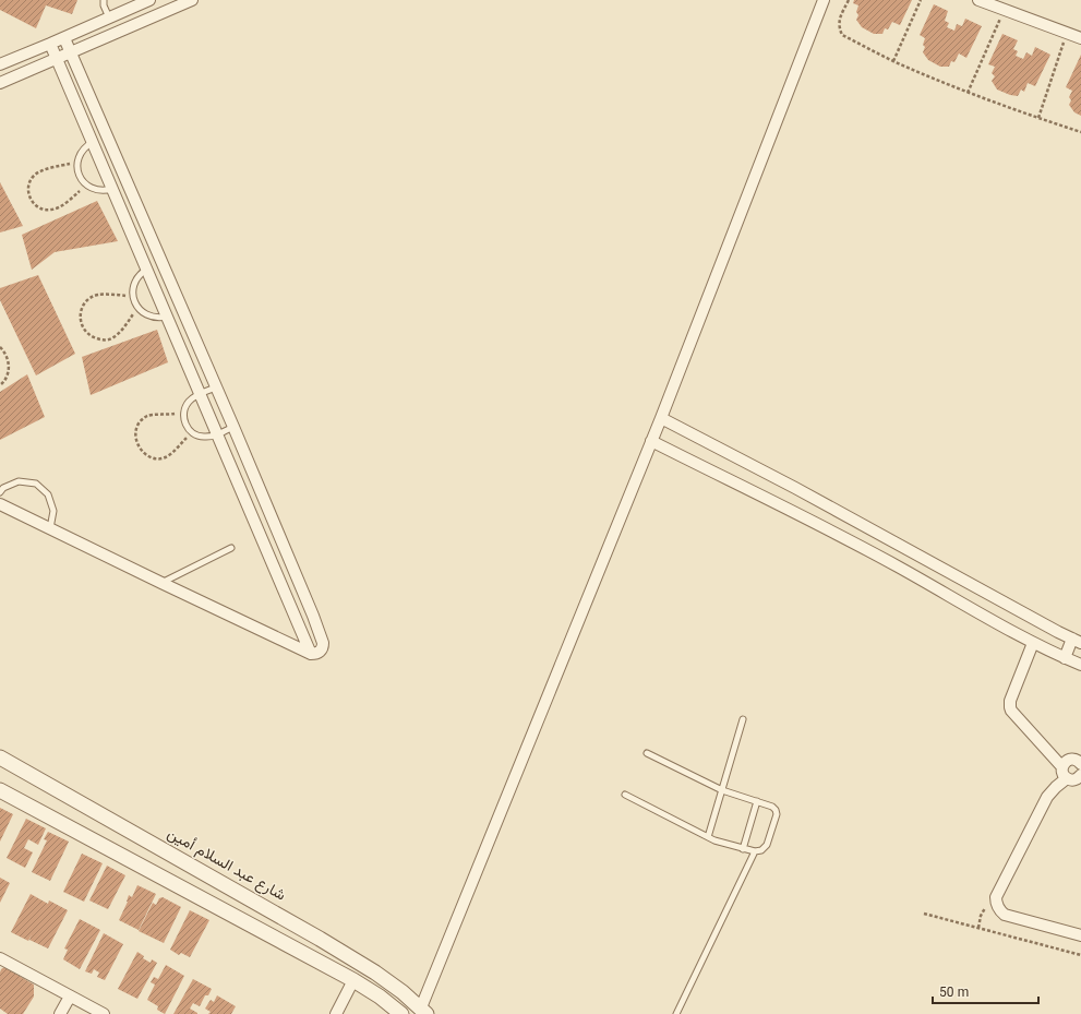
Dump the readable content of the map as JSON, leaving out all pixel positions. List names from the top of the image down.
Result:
{
  "streets": {
    "street": ["شارع عبد السلام أمين"]
  },
  "scale_bar": "50 m"
}
